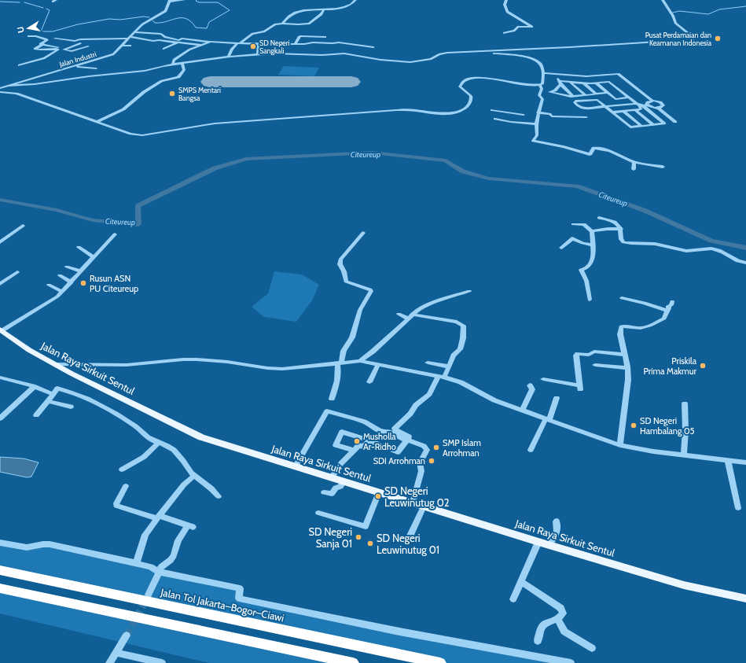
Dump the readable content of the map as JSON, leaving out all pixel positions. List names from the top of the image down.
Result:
{
  "streets": {
    "highway": ["Jalan Tol Jakarta–Bogor–Ciawi"],
    "main road": ["Jalan Raya Sirkuit Sentul"],
    "street": ["Jalan Industri"]
  },
  "water": ["Citeureup"],
  "places": [
    "Pusat Perdamaian dan Keamanan Indonesia",
    "SD Negeri Sangkali",
    "SMPS Mentari Bangsa",
    "Rusun ASN PU Citeureup",
    "Priskila Prima Makmur",
    "SD Negeri Hambalang 05",
    "Musholla Ar-Ridho",
    "SMP Islam Arrohman",
    "SDI Arrohman",
    "SD Negeri Leuwinutug 02",
    "SD Negeri Sanja 01",
    "SD Negeri Leuwinutug 01"
  ],
  "north": "left"
}
